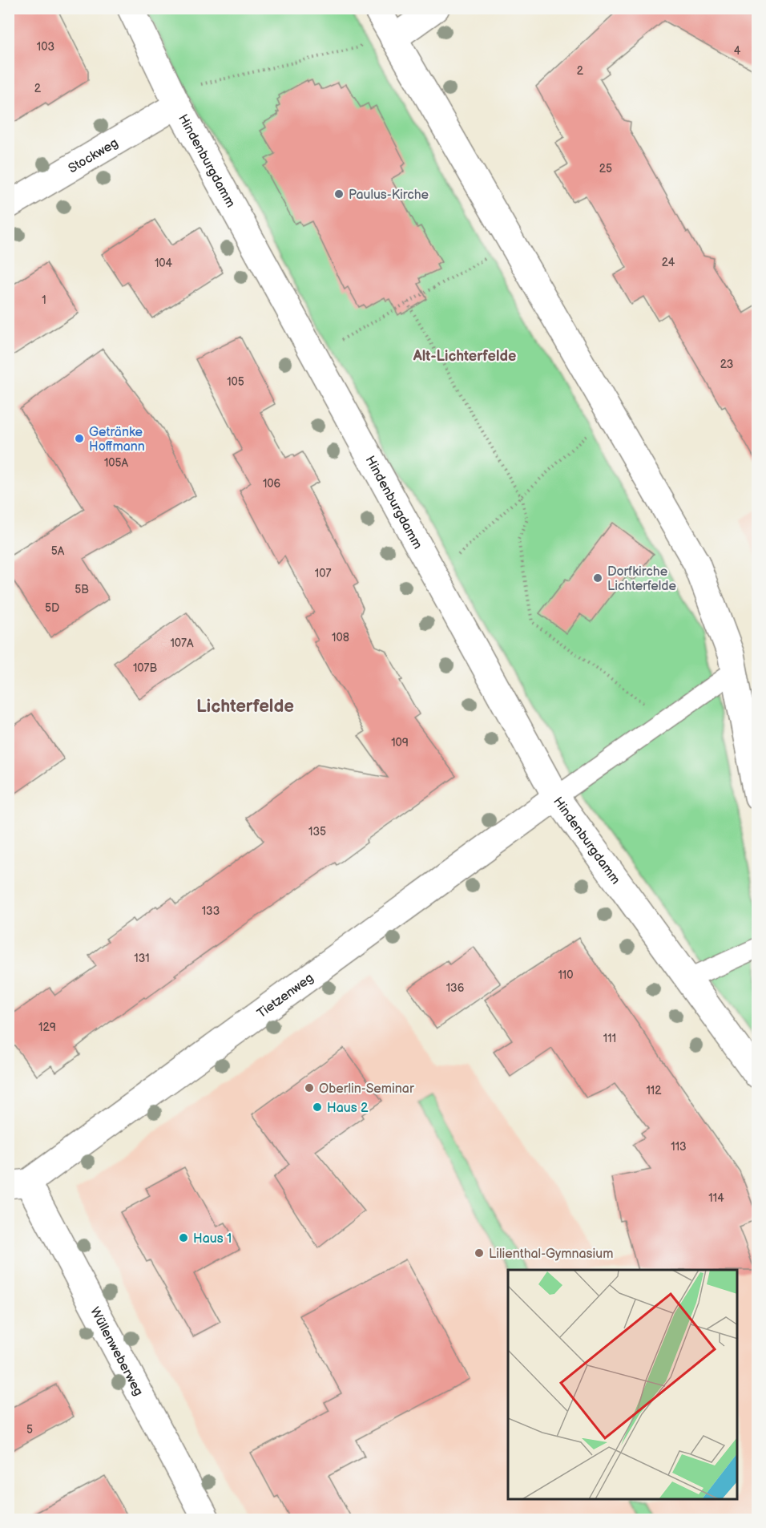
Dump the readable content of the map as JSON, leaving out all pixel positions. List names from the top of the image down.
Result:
{
  "streets": {
    "main road": [
      "Stockweg",
      "Hindenburgdamm",
      "Tietzenweg",
      "Wüllenweberweg"
    ]
  },
  "crossings": [
    ["Stockweg", "Hindenburgdamm"],
    ["Hindenburgdamm", "Tietzenweg"],
    ["Tietzenweg", "Wüllenweberweg"]
  ],
  "districts": ["Alt-Lichterfelde", "Lichterfelde"],
  "places": [
    "Paulus-Kirche",
    "Getränke Hoffmann",
    "Dorfkirche Lichterfelde",
    "Oberlin-Seminar",
    "Haus 2",
    "Haus 1",
    "Lilienthal-Gymnasium"
  ],
  "house_numbers": [
    "103",
    "4",
    "2",
    "2",
    "25",
    "24",
    "104",
    "1",
    "23",
    "105",
    "105A",
    "106",
    "5A",
    "107",
    "5B",
    "5D",
    "108",
    "107A",
    "107B",
    "109",
    "135",
    "133",
    "131",
    "110",
    "136",
    "129",
    "111",
    "112",
    "113",
    "114",
    "5"
  ]
}
